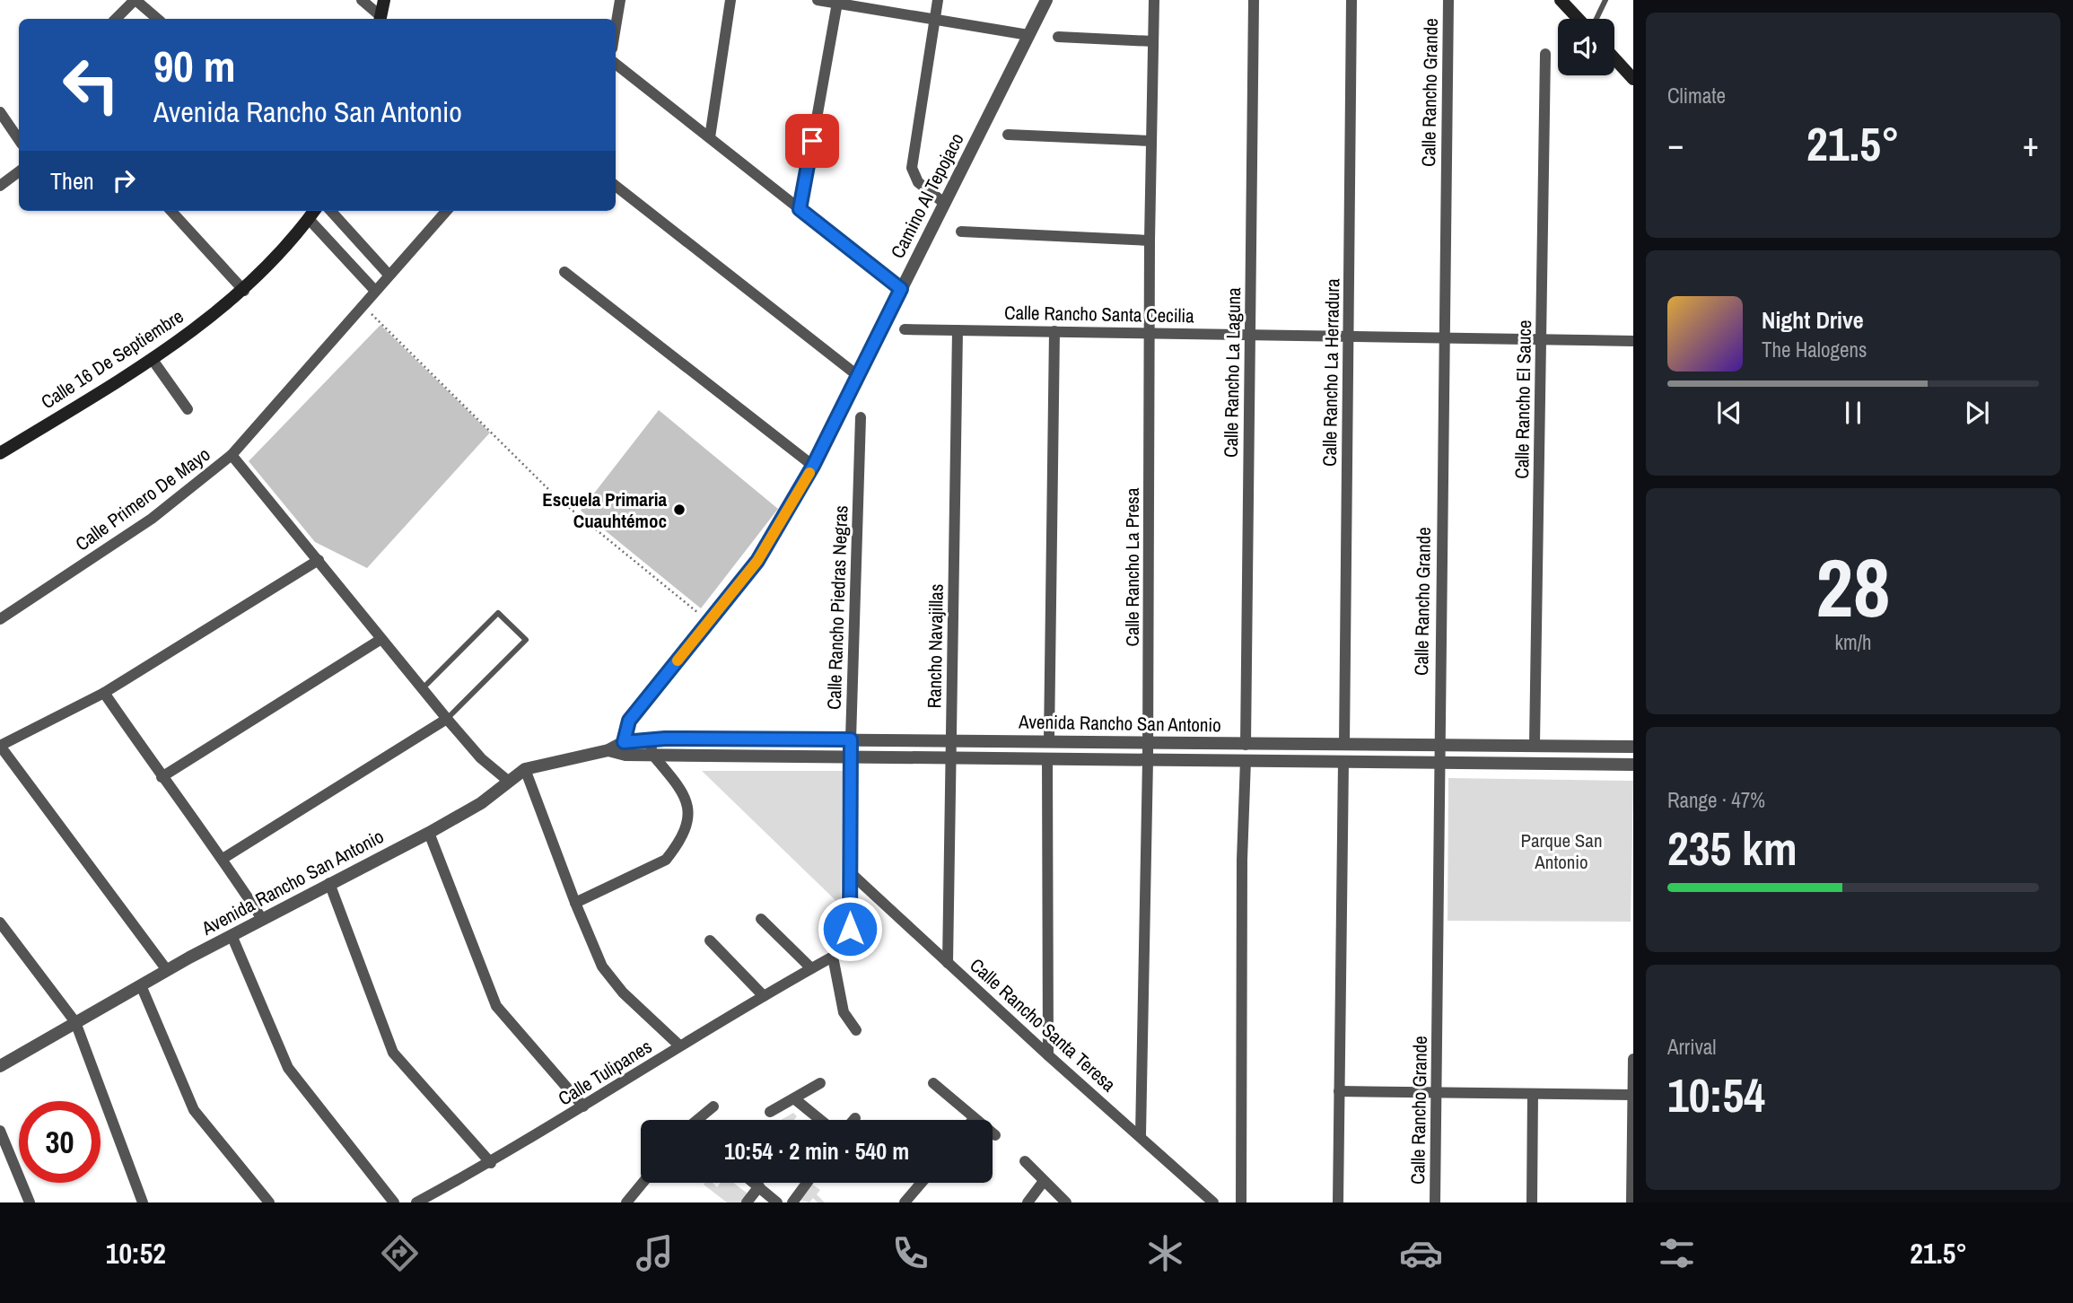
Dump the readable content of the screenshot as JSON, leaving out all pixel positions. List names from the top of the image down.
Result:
{
  "streets": {
    "main road": ["Calle 16 De Septiembre"],
    "street": [
      "Calle Rancho Grande",
      "Camino Al Tepojaco",
      "Calle Rancho Santa Cecilia",
      "Calle Rancho La Laguna",
      "Calle Rancho La Herradura",
      "Calle Rancho El Sauce",
      "Calle Primero De Mayo",
      "Calle Rancho La Presa",
      "Calle Rancho Piedras Negras",
      "Rancho Navajillas",
      "Avenida Rancho San Antonio",
      "Calle Rancho Santa Teresa",
      "Calle Tulipanes"
    ]
  },
  "crossings": [
    ["Calle Rancho Grande", "Calle Rancho Santa Cecilia"],
    ["Calle Rancho Grande", "Avenida Rancho San Antonio"],
    ["Camino Al Tepojaco", "Avenida Rancho San Antonio"],
    ["Calle Rancho Santa Cecilia", "Calle Rancho La Laguna"],
    ["Calle Rancho Santa Cecilia", "Calle Rancho La Herradura"],
    ["Calle Rancho Santa Cecilia", "Calle Rancho El Sauce"],
    ["Calle Rancho Santa Cecilia", "Calle Rancho La Presa"],
    ["Calle Rancho Santa Cecilia", "Rancho Navajillas"],
    ["Calle Rancho La Laguna", "Avenida Rancho San Antonio"],
    ["Calle Rancho La Herradura", "Avenida Rancho San Antonio"],
    ["Calle Rancho El Sauce", "Avenida Rancho San Antonio"],
    ["Calle Rancho La Presa", "Avenida Rancho San Antonio"],
    ["Calle Rancho La Presa", "Calle Rancho Santa Teresa"],
    ["Calle Rancho Piedras Negras", "Avenida Rancho San Antonio"],
    ["Calle Rancho Piedras Negras", "Calle Rancho Santa Teresa"],
    ["Rancho Navajillas", "Avenida Rancho San Antonio"],
    ["Rancho Navajillas", "Calle Rancho Santa Teresa"]
  ],
  "parks": ["Parque San Antonio"],
  "places": ["Escuela Primaria Cuauhtémoc"],
  "page": {
    "tile": [
      "Climate",
      ["28", "km/h"],
      ["Range · 47%", "235 km"],
      ["Arrival", "10:54"]
    ],
    "turn": ["90 m", "Avenida Rancho San Antonio"],
    "heat": ["−", "21.5°", "+"],
    "then": "Then",
    "song": ["Night Drive", "The Halogens"],
    "limit": "30",
    "trip": "10:54 · 2 min · 540 m",
    "tabs": ["10:52", "21.5°"]
  }
}
